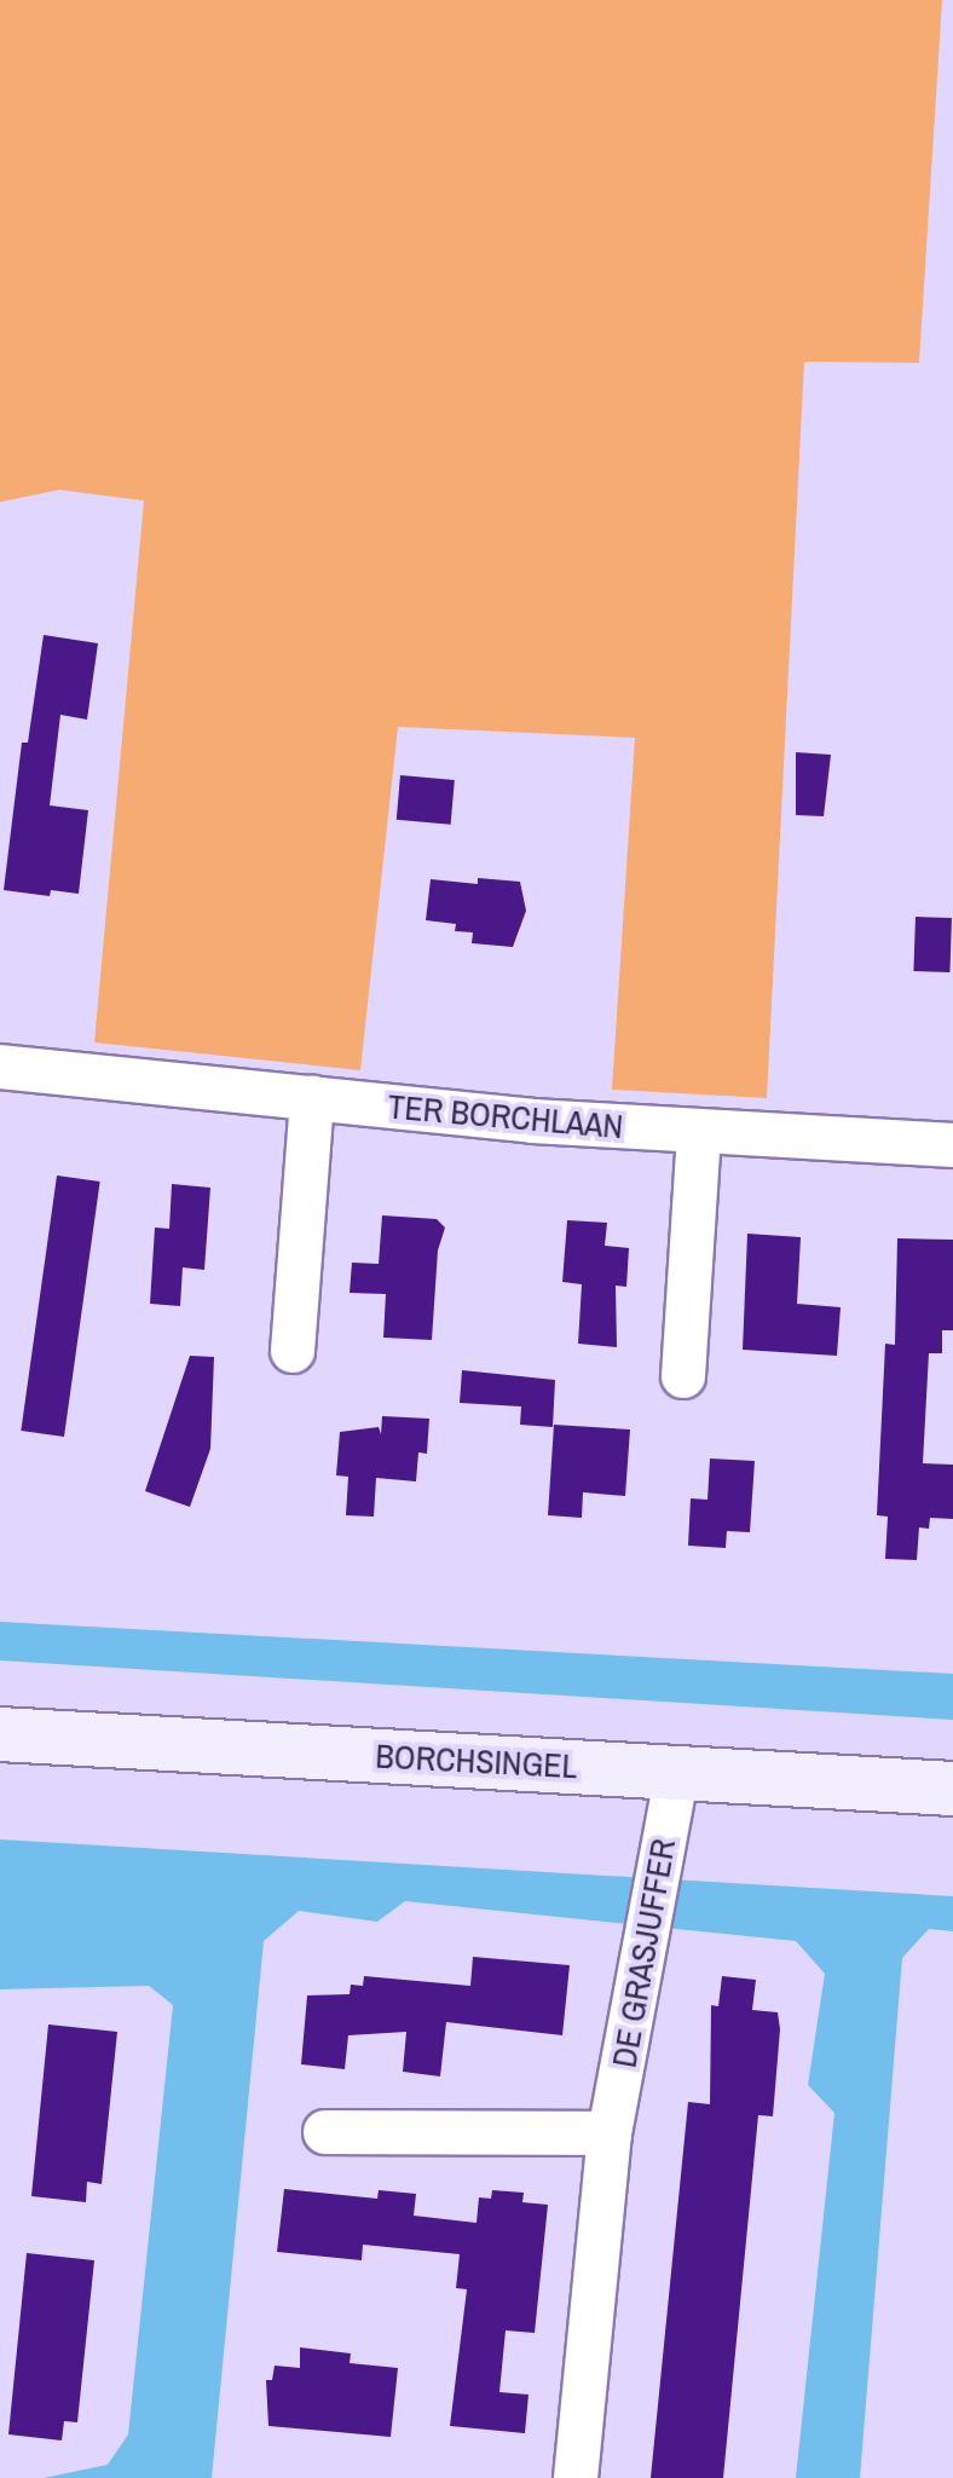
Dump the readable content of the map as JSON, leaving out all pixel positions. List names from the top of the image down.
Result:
{
  "streets": {
    "main road": ["BORCHSINGEL"],
    "street": ["TER BORCHLAAN", "DE GRASJUFFER"]
  },
  "crossings": [
    ["BORCHSINGEL", "DE GRASJUFFER"]
  ]
}
